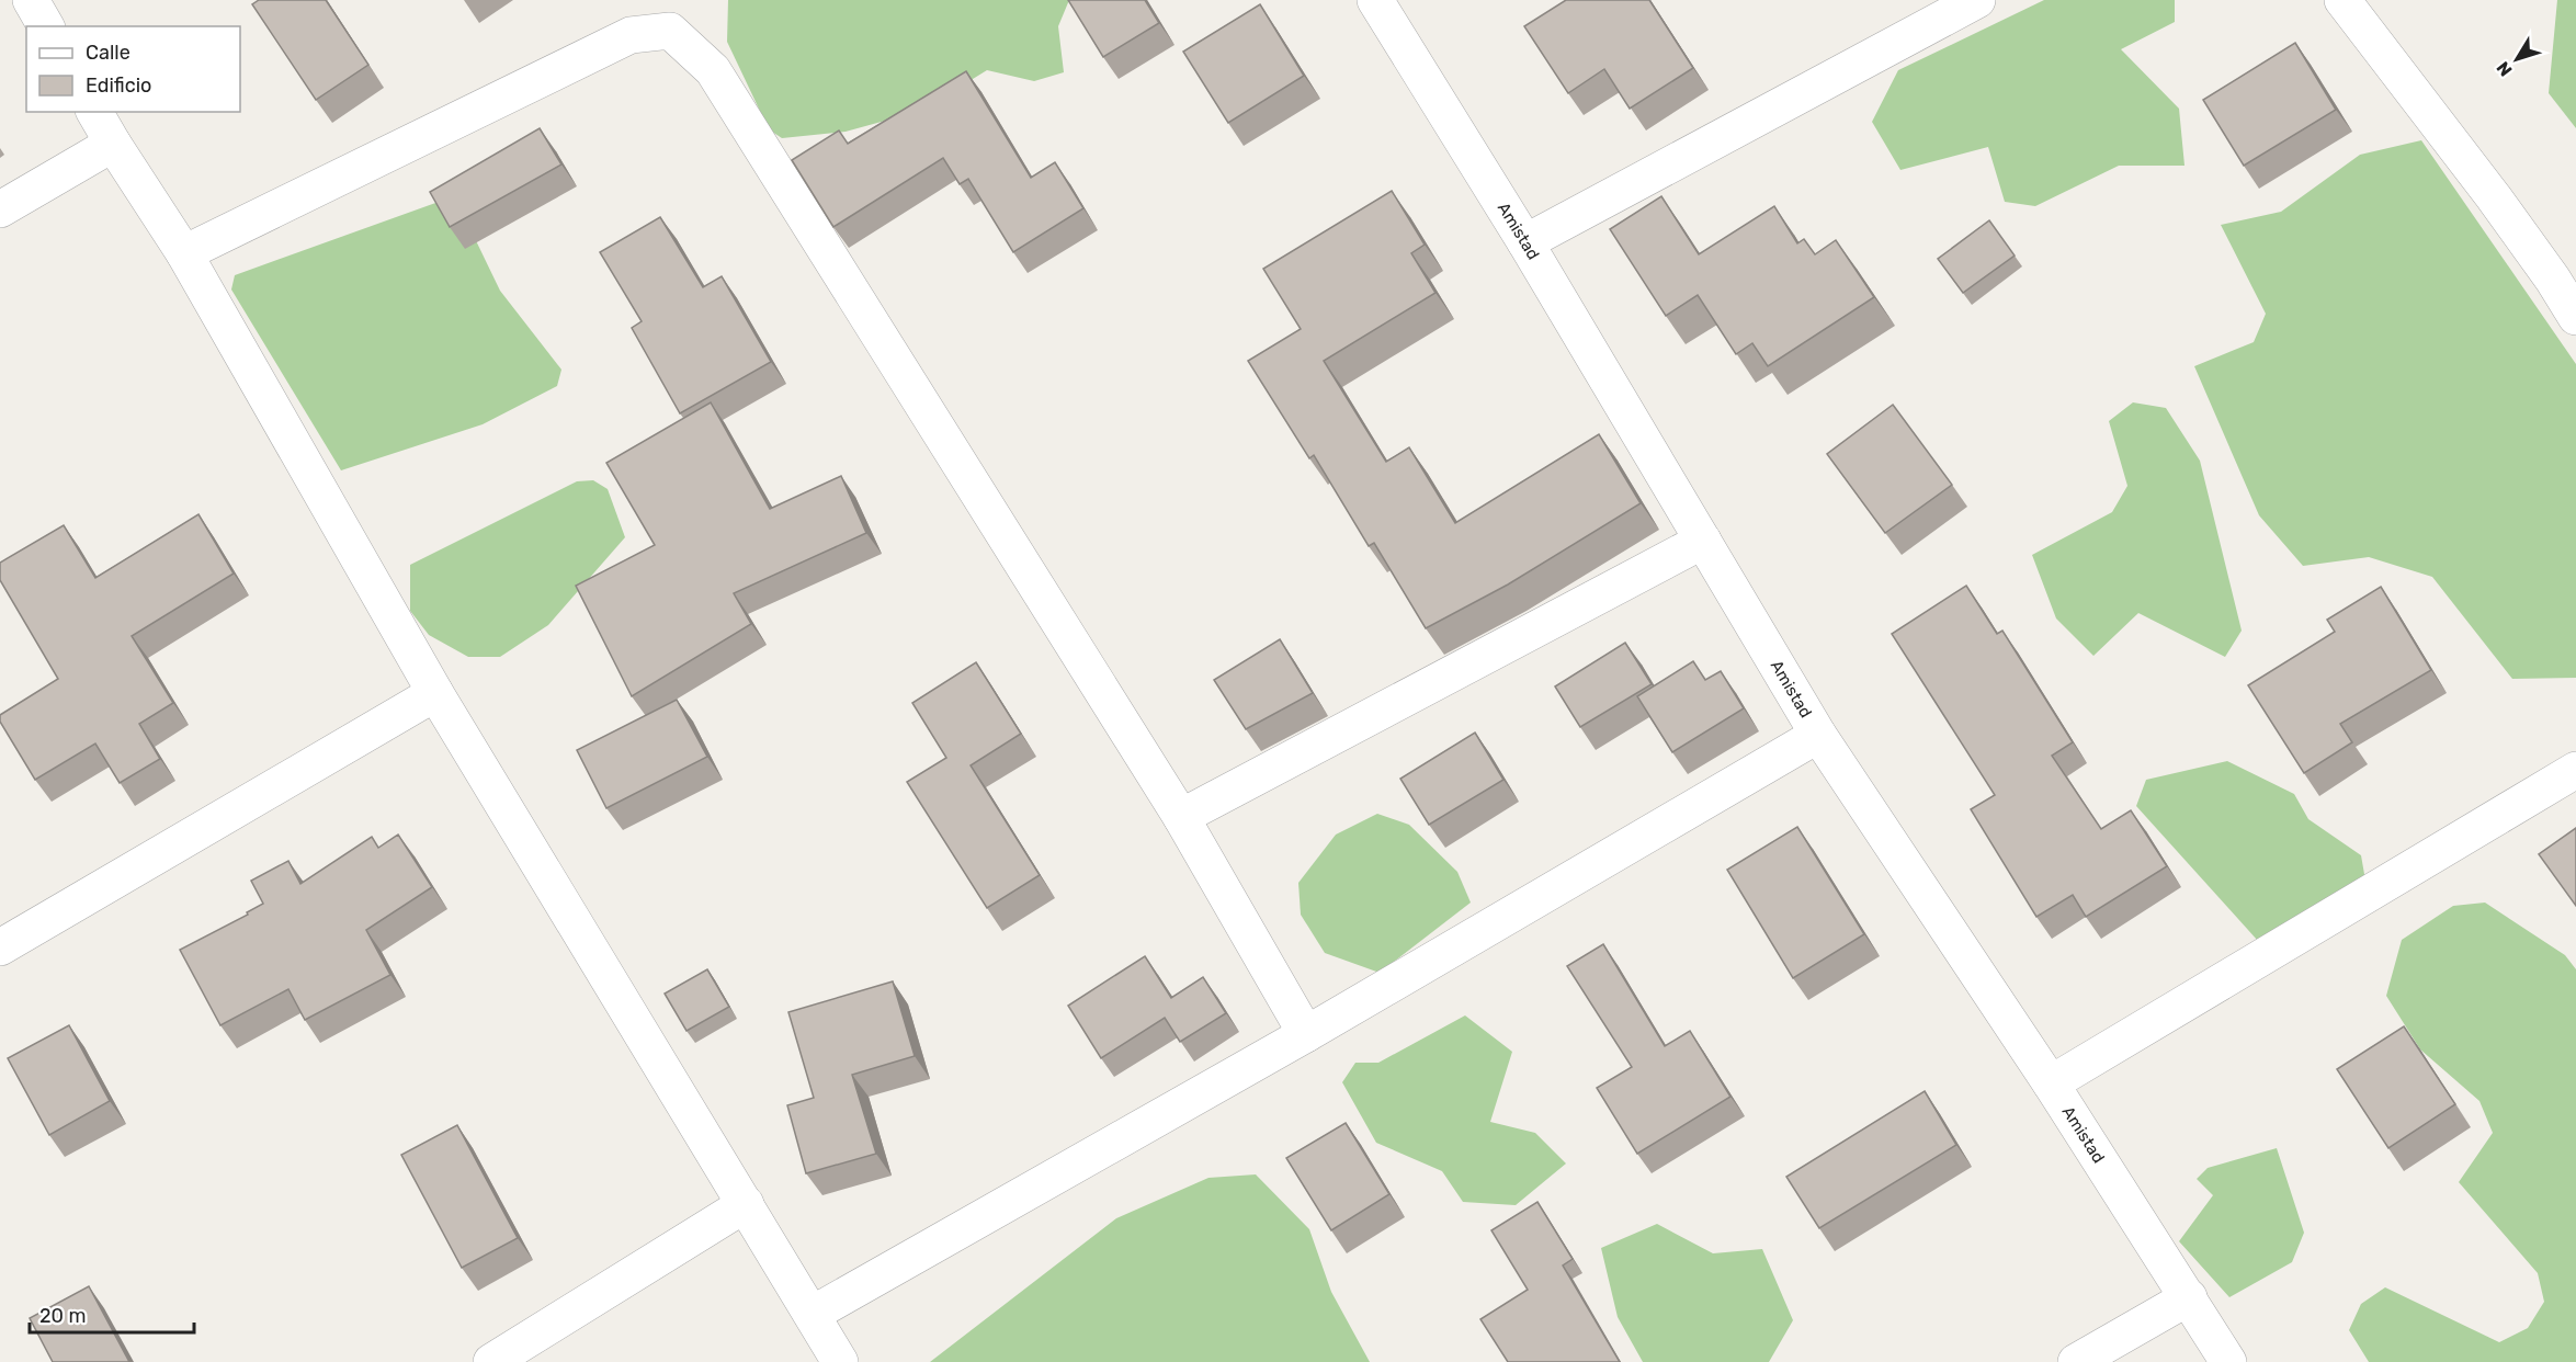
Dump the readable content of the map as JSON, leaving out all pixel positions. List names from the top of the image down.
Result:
{
  "streets": {
    "street": ["Amistad"]
  },
  "legend": ["Calle", "Edificio"],
  "scale_bar": "20 m",
  "north": "bottom left"
}
